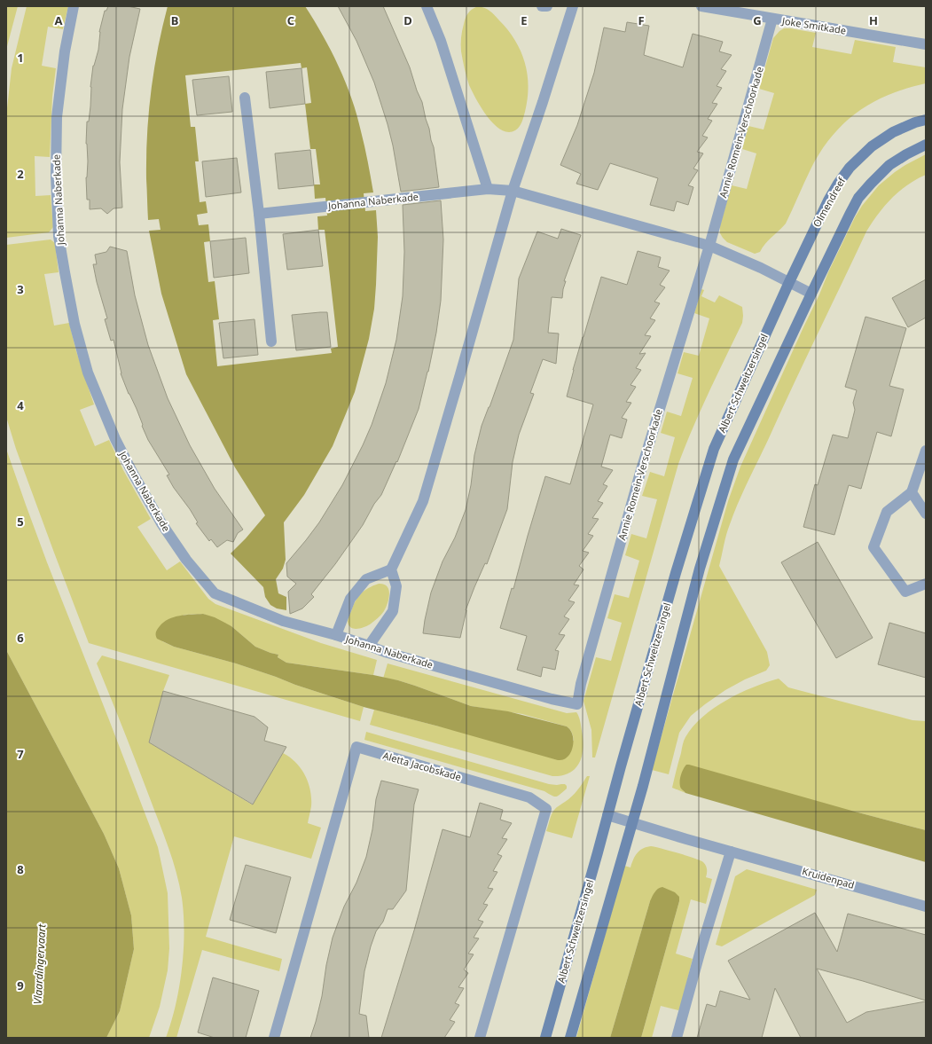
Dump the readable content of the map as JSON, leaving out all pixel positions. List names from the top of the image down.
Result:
{
  "streets": {
    "street": [
      "Joke Smitkade",
      "Annie Romein-Verschoorkade",
      "Johanna Naberkade",
      "Olmendreef",
      "Albert Schweitzersingel",
      "Aletta Jacobskade",
      "Kruidenpad"
    ]
  },
  "crossings": [
    ["Joke Smitkade", "Annie Romein-Verschoorkade"],
    ["Annie Romein-Verschoorkade", "Johanna Naberkade"],
    ["Olmendreef", "Albert Schweitzersingel"],
    ["Albert Schweitzersingel", "Kruidenpad"]
  ],
  "water": ["Vlaardingervaart"],
  "grid": {
    "columns": [
      "A",
      "B",
      "C",
      "D",
      "E",
      "F",
      "G",
      "H"
    ],
    "rows": [
      "1",
      "2",
      "3",
      "4",
      "5",
      "6",
      "7",
      "8",
      "9"
    ]
  }
}
